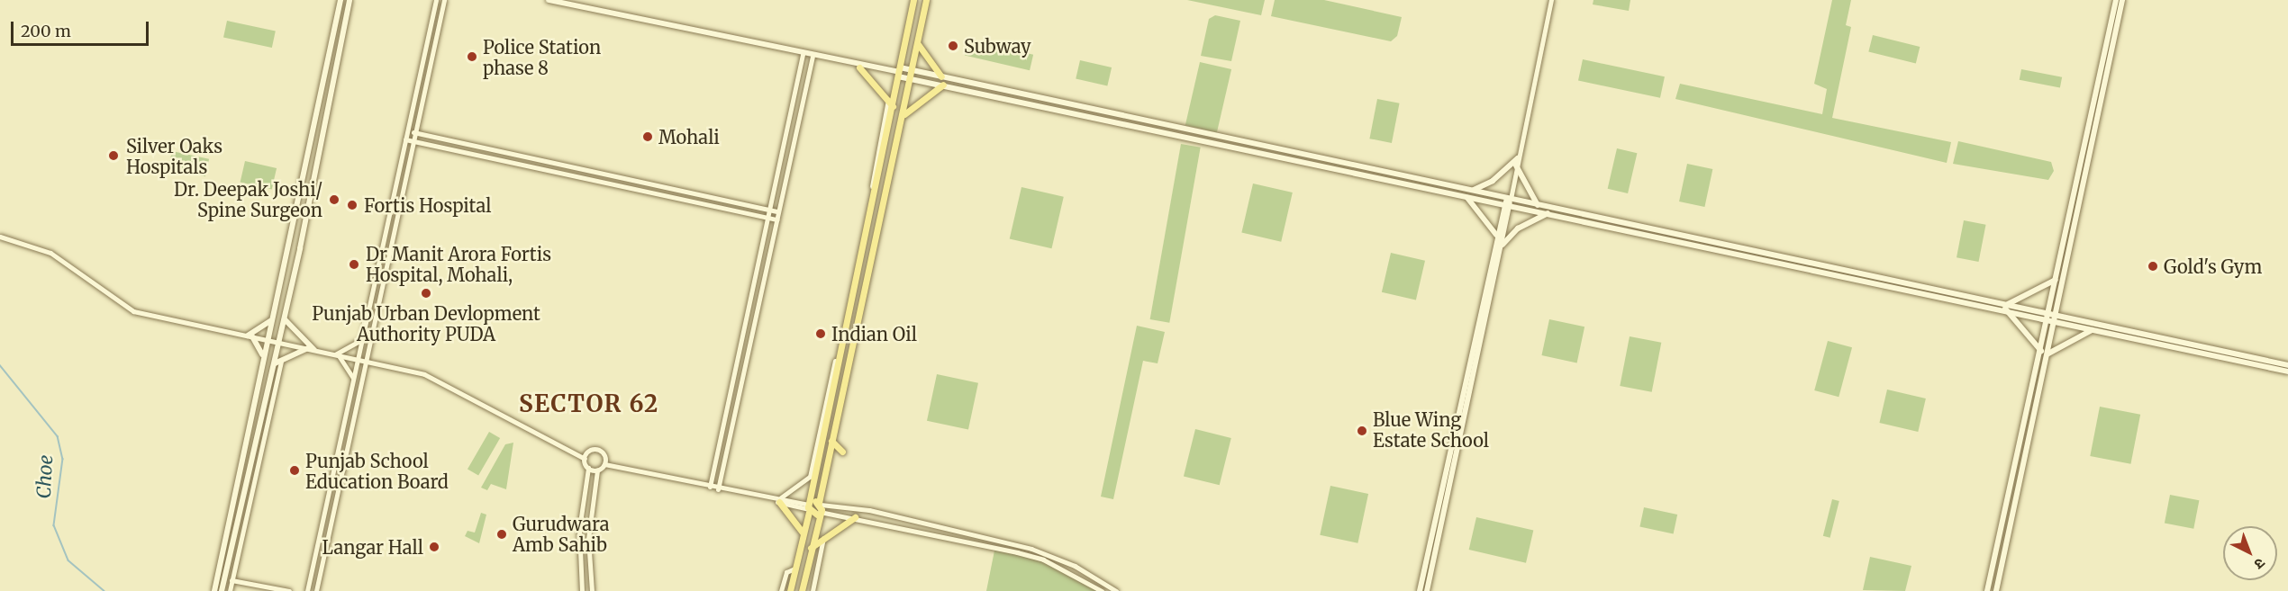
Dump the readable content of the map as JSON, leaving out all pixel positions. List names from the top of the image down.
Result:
{
  "districts": ["SECTOR 62"],
  "water": ["Choe"],
  "places": [
    "Subway",
    "Police Station phase 8",
    "Mohali",
    "Silver Oaks Hospitals",
    "Dr. Deepak Joshi/ Spine Surgeon",
    "Fortis Hospital",
    "Dr Manit Arora Fortis Hospital, Mohali,",
    "Gold's Gym",
    "Punjab Urban Devlopment Authority PUDA",
    "Indian Oil",
    "Blue Wing Estate School",
    "Punjab School Education Board",
    "Gurudwara Amb Sahib",
    "Langar Hall"
  ],
  "scale_bar": "200 m",
  "north": "bottom right"
}
